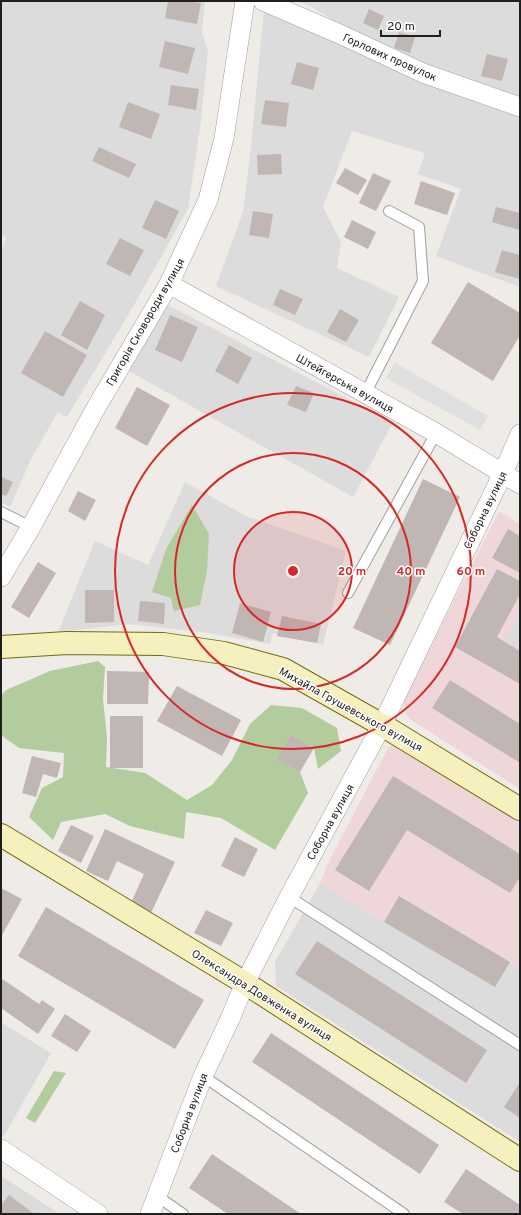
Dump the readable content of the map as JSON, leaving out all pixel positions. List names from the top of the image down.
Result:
{
  "streets": {
    "street": [
      "Горлових провулок",
      "Григорія Сковороди вулиця",
      "Штейгерська вулиця",
      "Соборна вулиця",
      "Михайла Грушевського вулиця",
      "Олександра Довженка вулиця"
    ]
  },
  "crossings": [
    ["Григорія Сковороди вулиця", "Штейгерська вулиця"],
    ["Штейгерська вулиця", "Соборна вулиця"],
    ["Соборна вулиця", "Михайла Грушевського вулиця"],
    ["Соборна вулиця", "Олександра Довженка вулиця"]
  ],
  "scale_bar": "20 m",
  "rings": ["20 m", "40 m", "60 m"]
}
